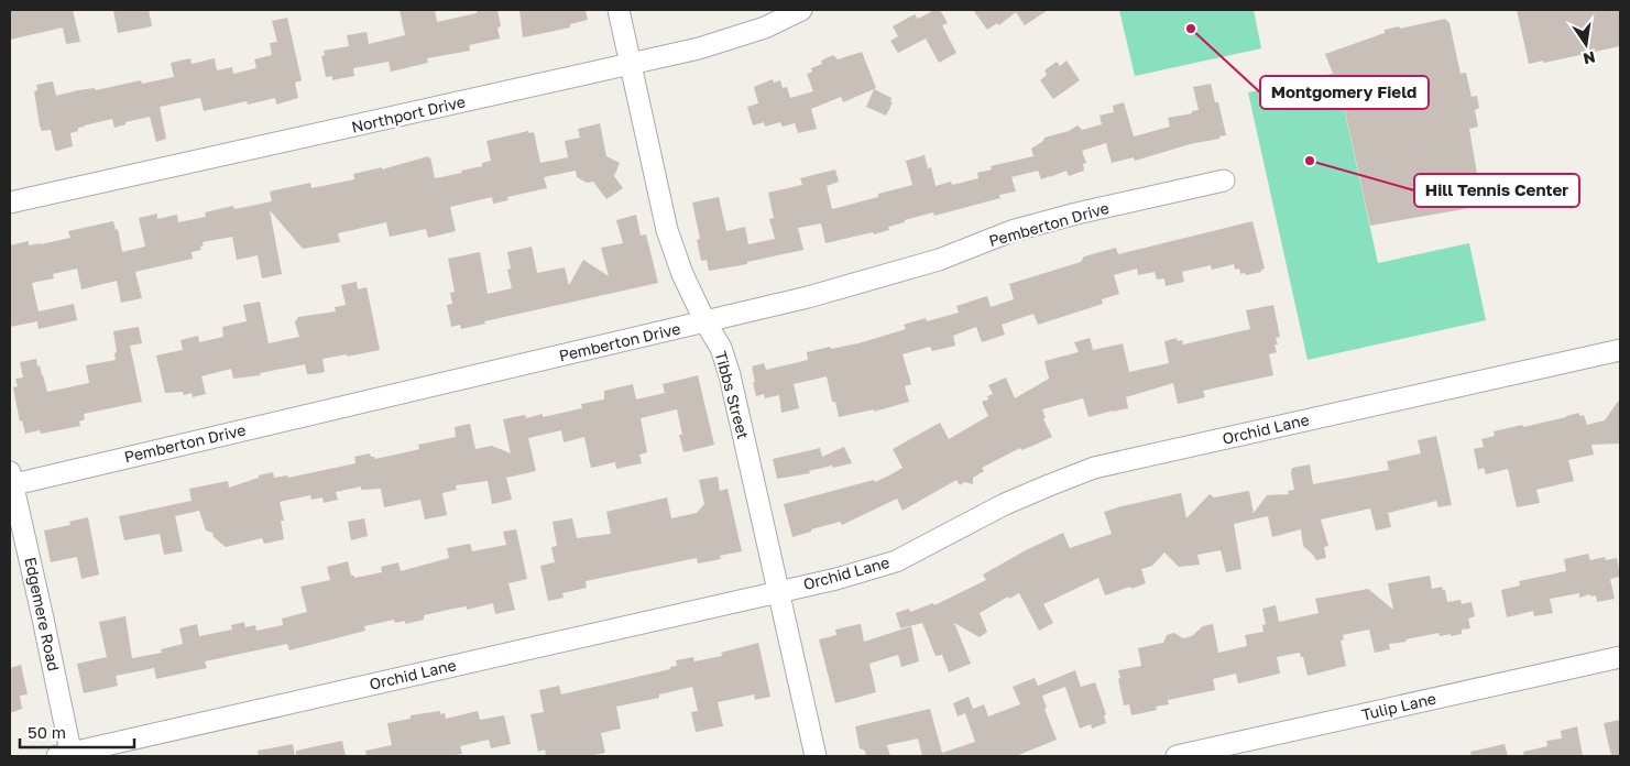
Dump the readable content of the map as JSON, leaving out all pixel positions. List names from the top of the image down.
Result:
{
  "streets": {
    "street": [
      "Northport Drive",
      "Pemberton Drive",
      "Tibbs Street",
      "Orchid Lane",
      "Edgemere Road",
      "Tulip Lane"
    ]
  },
  "crossings": [
    ["Northport Drive", "Tibbs Street"],
    ["Pemberton Drive", "Tibbs Street"],
    ["Pemberton Drive", "Edgemere Road"],
    ["Tibbs Street", "Orchid Lane"],
    ["Orchid Lane", "Edgemere Road"]
  ],
  "places": ["Montgomery Field", "Hill Tennis Center"],
  "scale_bar": "50 m",
  "north": "bottom"
}
